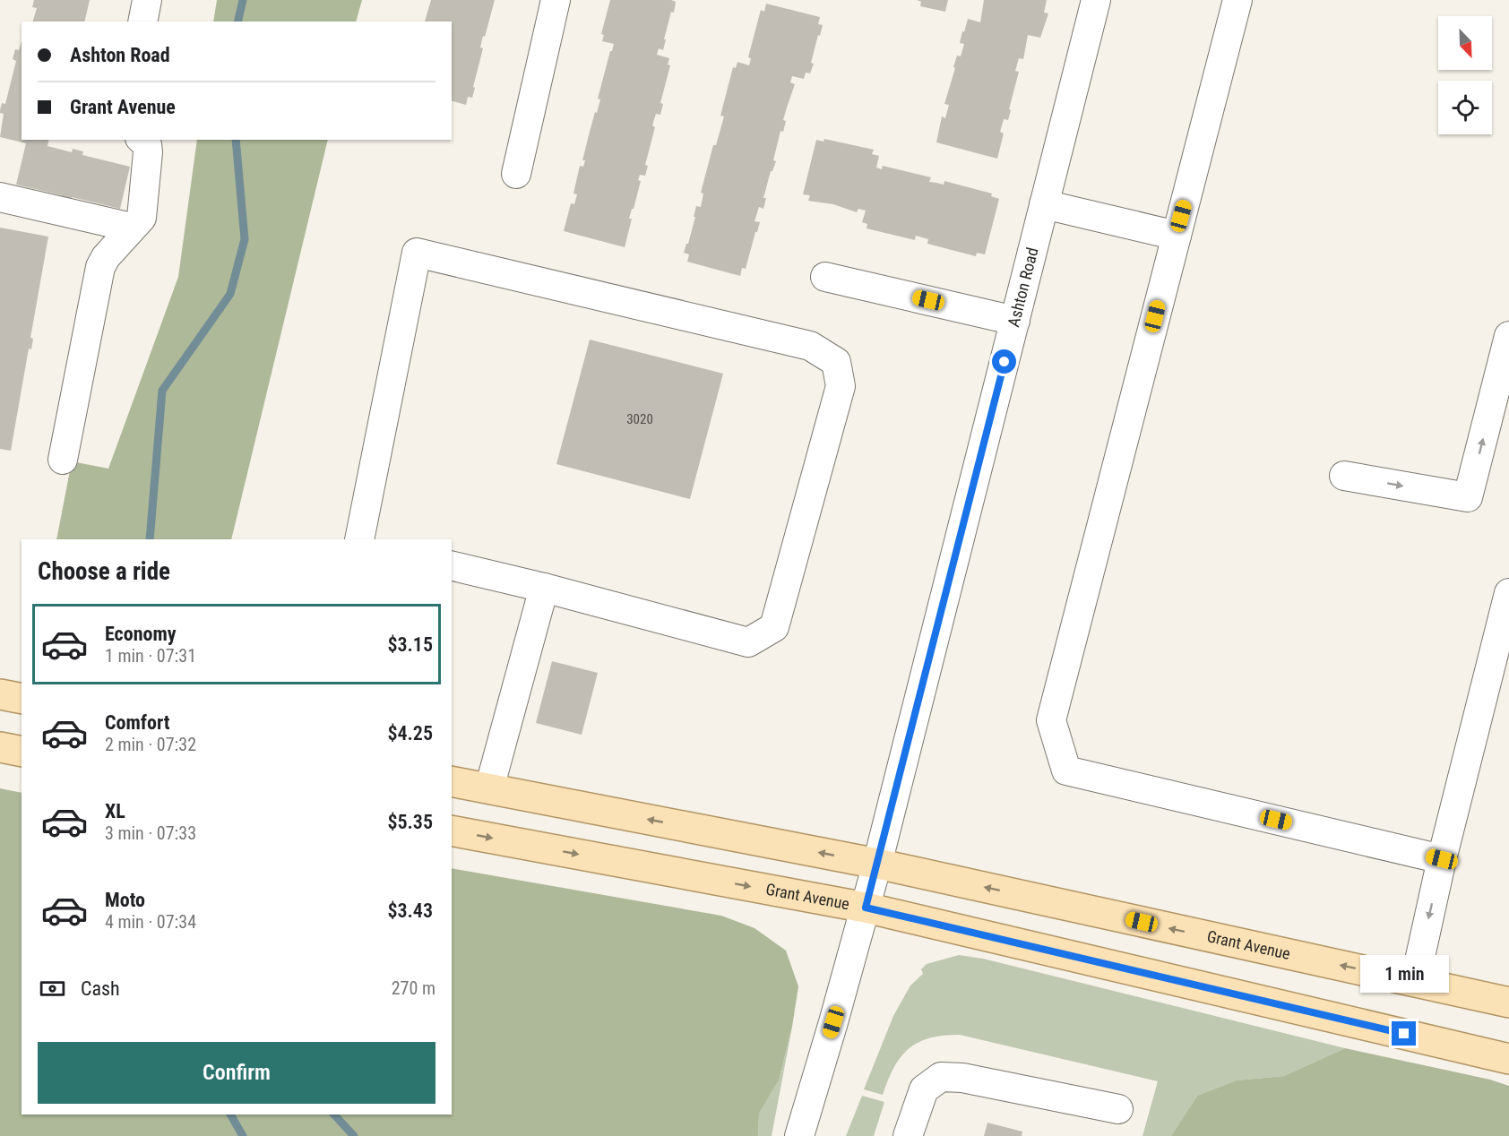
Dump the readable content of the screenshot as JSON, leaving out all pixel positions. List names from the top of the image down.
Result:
{
  "streets": {
    "main road": ["Grant Avenue"],
    "street": ["Ashton Road"]
  },
  "crossings": [
    ["Ashton Road", "Grant Avenue"]
  ],
  "house_numbers": ["3020"],
  "north": "bottom right",
  "page": {
    "banner": ["Ashton Road", "Grant Avenue"],
    "heading": "Choose a ride",
    "list": [
      {
        "name": "Economy",
        "note": "1 min · 07:31",
        "value": "$3.15"
      },
      {
        "name": "Comfort",
        "note": "2 min · 07:32",
        "value": "$4.25"
      },
      {
        "name": "XL",
        "note": "3 min · 07:33",
        "value": "$5.35"
      },
      {
        "name": "Moto",
        "note": "4 min · 07:34",
        "value": "$3.43"
      }
    ],
    "bubble": "1 min",
    "pay": ["Cash", "270 m"],
    "buttons": "Confirm"
  }
}
